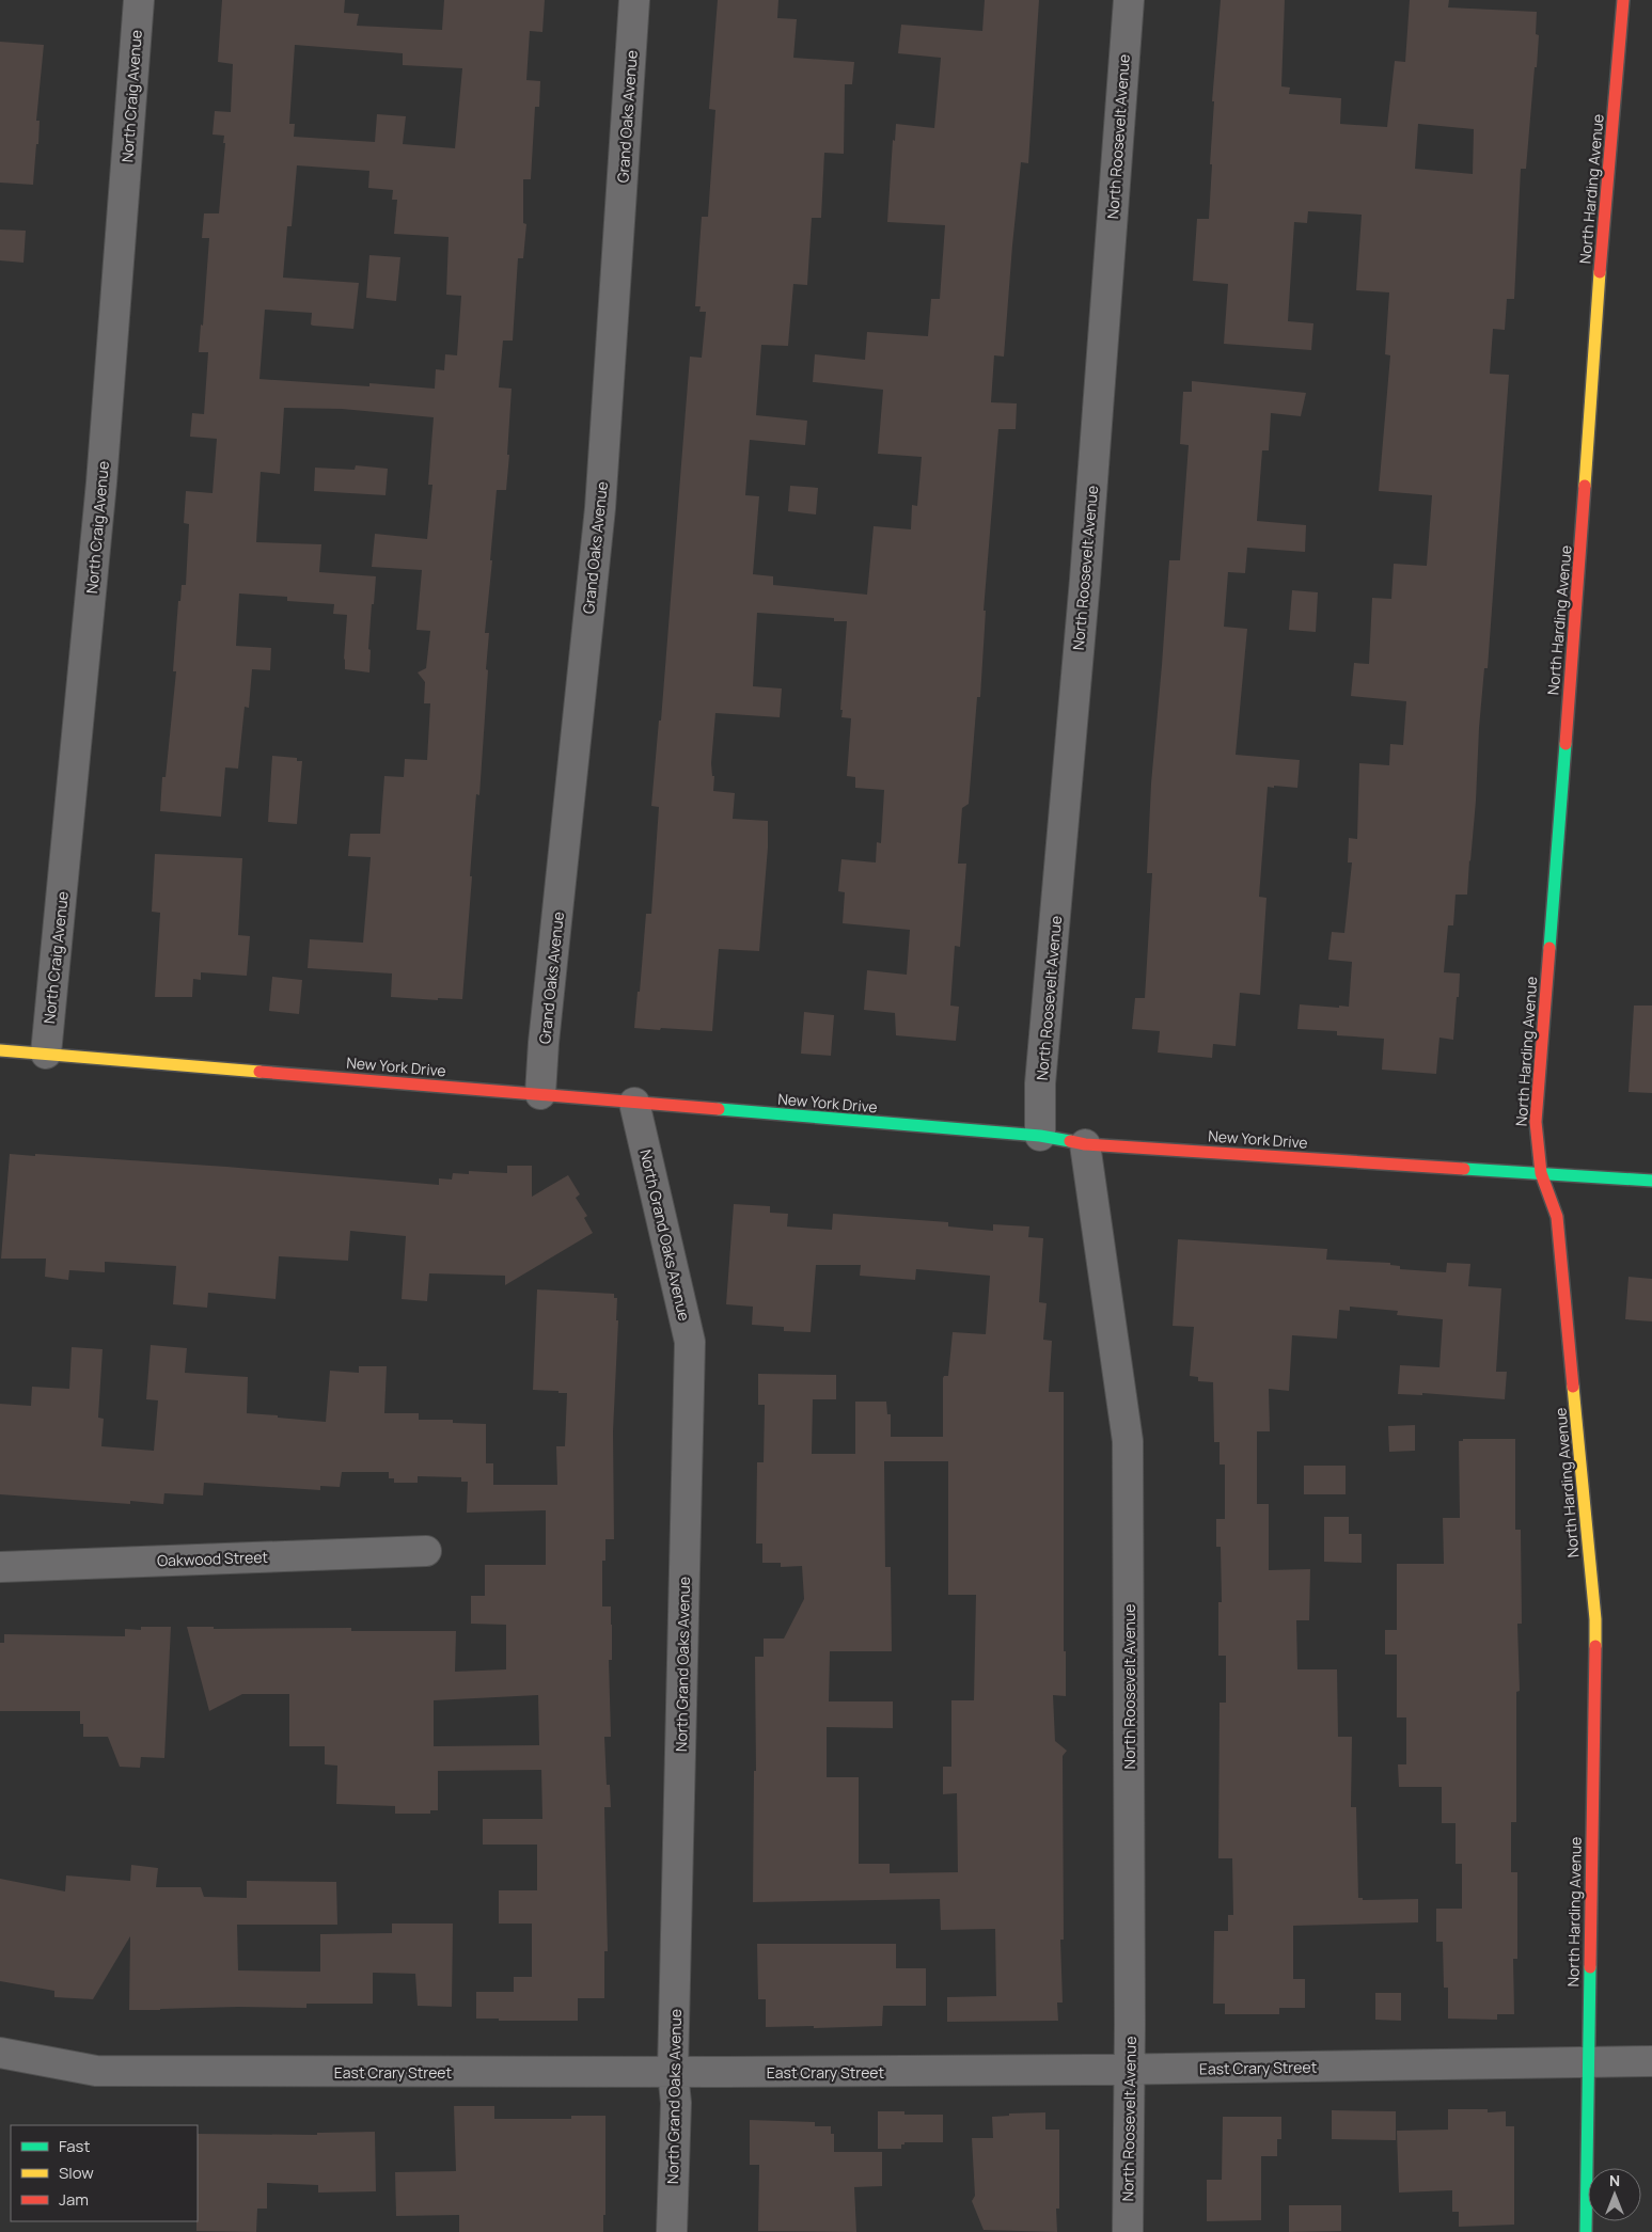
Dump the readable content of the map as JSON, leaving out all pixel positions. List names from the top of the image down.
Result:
{
  "streets": {
    "street": [
      "North Craig Avenue",
      "Grand Oaks Avenue",
      "North Roosevelt Avenue",
      "North Harding Avenue",
      "New York Drive",
      "North Grand Oaks Avenue",
      "Oakwood Street",
      "East Crary Street"
    ]
  },
  "crossings": [
    ["North Craig Avenue", "New York Drive"],
    ["Grand Oaks Avenue", "New York Drive"],
    ["North Roosevelt Avenue", "New York Drive"],
    ["North Roosevelt Avenue", "East Crary Street"],
    ["North Harding Avenue", "New York Drive"],
    ["North Harding Avenue", "East Crary Street"],
    ["New York Drive", "North Grand Oaks Avenue"],
    ["North Grand Oaks Avenue", "East Crary Street"]
  ],
  "legend": ["Fast", "Slow", "Jam"],
  "north": "top"
}
